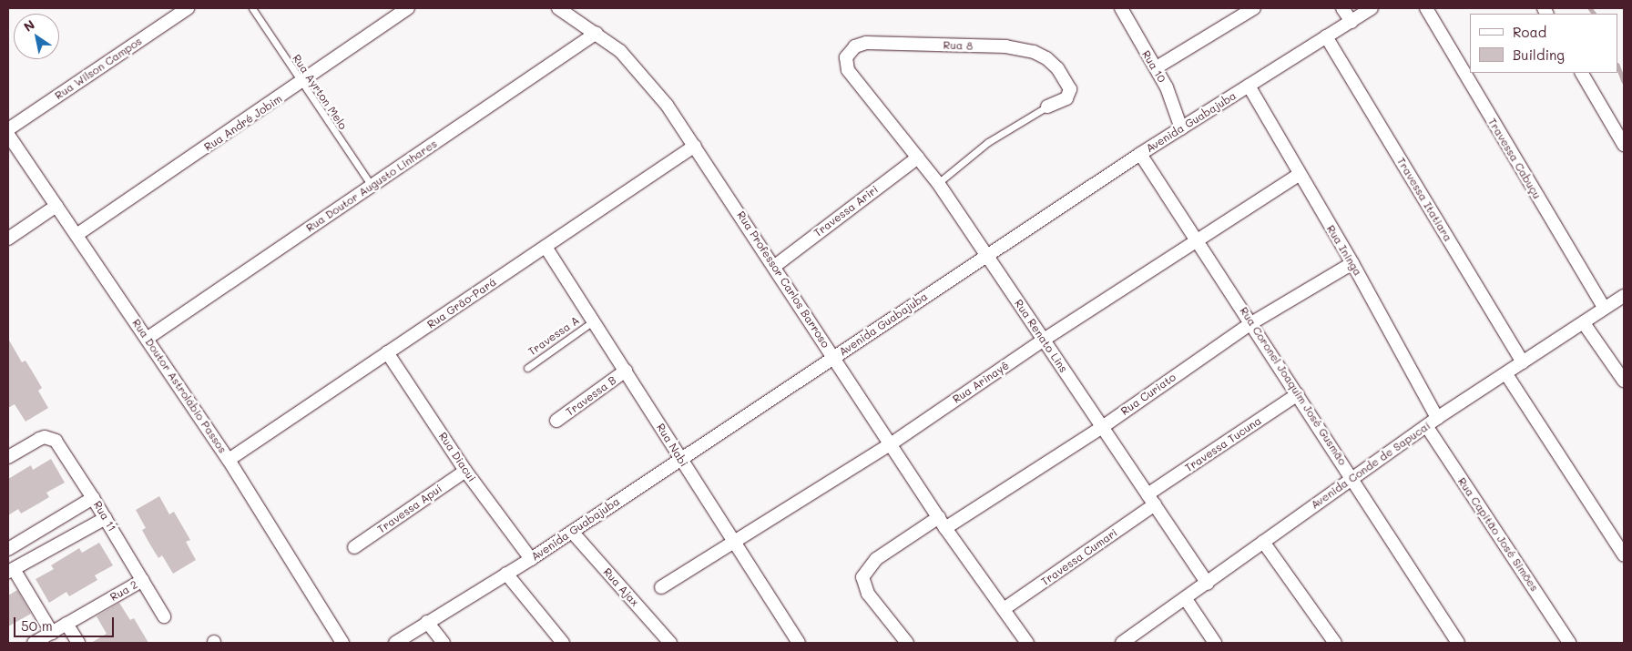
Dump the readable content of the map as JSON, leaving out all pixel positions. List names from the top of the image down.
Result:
{
  "streets": {
    "street": [
      "Rua 8",
      "Rua 10",
      "Rua Wilson Campos",
      "Avenida Guabajuba",
      "Rua André Jobim",
      "Travessa Cabuçu",
      "Rua Doutor Augusto Linhares",
      "Travessa Itatiara",
      "Travessa Ariri",
      "Rua Ininga",
      "Rua Professor Carlos Barroso",
      "Rua Grão-Pará",
      "Rua Renato Lins",
      "Rua Arinayê",
      "Rua Doutor Astrolábio Passos",
      "Rua Coronel Joaquim José Gusmão",
      "Rua Curiato",
      "Travessa B",
      "Travessa Tucuna",
      "Rua Nabi",
      "Rua Diacui",
      "Avenida Conde de Sapucaí",
      "Travessa Apuí",
      "Rua 11",
      "Rua Capitão José Simões",
      "Travessa Cumari",
      "Rua Ajax",
      "Rua 2"
    ],
    "lane": ["Rua Ayrton Melo", "Travessa A"]
  },
  "crossings": [
    ["Rua 8", "Rua Renato Lins"],
    ["Rua 10", "Avenida Guabajuba"],
    ["Rua Ayrton Melo", "Rua André Jobim"],
    ["Rua Ayrton Melo", "Rua Doutor Augusto Linhares"],
    ["Avenida Guabajuba", "Travessa Itatiara"],
    ["Avenida Guabajuba", "Rua Ininga"],
    ["Avenida Guabajuba", "Rua Professor Carlos Barroso"],
    ["Avenida Guabajuba", "Rua Renato Lins"],
    ["Avenida Guabajuba", "Rua Coronel Joaquim José Gusmão"],
    ["Avenida Guabajuba", "Rua Nabi"],
    ["Avenida Guabajuba", "Rua Diacui"],
    ["Avenida Guabajuba", "Rua Ajax"],
    ["Rua André Jobim", "Rua Doutor Astrolábio Passos"],
    ["Travessa Cabuçu", "Avenida Conde de Sapucaí"],
    ["Rua Doutor Augusto Linhares", "Rua Professor Carlos Barroso"],
    ["Rua Doutor Augusto Linhares", "Rua Doutor Astrolábio Passos"],
    ["Travessa Itatiara", "Avenida Conde de Sapucaí"],
    ["Travessa Ariri", "Rua Professor Carlos Barroso"],
    ["Travessa Ariri", "Rua Renato Lins"],
    ["Rua Ininga", "Rua Arinayê"],
    ["Rua Ininga", "Rua Curiato"],
    ["Rua Ininga", "Avenida Conde de Sapucaí"],
    ["Rua Professor Carlos Barroso", "Rua Grão-Pará"],
    ["Rua Professor Carlos Barroso", "Rua Arinayê"],
    ["Rua Professor Carlos Barroso", "Rua Curiato"],
    ["Rua Professor Carlos Barroso", "Travessa Cumari"],
    ["Rua Grão-Pará", "Rua Doutor Astrolábio Passos"],
    ["Rua Grão-Pará", "Rua Nabi"],
    ["Rua Grão-Pará", "Rua Diacui"],
    ["Travessa A", "Rua Nabi"],
    ["Rua Renato Lins", "Rua Arinayê"],
    ["Rua Renato Lins", "Rua Curiato"],
    ["Rua Renato Lins", "Travessa Tucuna"],
    ["Rua Renato Lins", "Avenida Conde de Sapucaí"],
    ["Rua Renato Lins", "Travessa Cumari"],
    ["Rua Arinayê", "Rua Coronel Joaquim José Gusmão"],
    ["Rua Arinayê", "Rua Nabi"],
    ["Rua Coronel Joaquim José Gusmão", "Rua Curiato"],
    ["Rua Coronel Joaquim José Gusmão", "Travessa Tucuna"],
    ["Rua Coronel Joaquim José Gusmão", "Avenida Conde de Sapucaí"],
    ["Travessa B", "Rua Nabi"],
    ["Travessa Tucuna", "Travessa Cumari"],
    ["Rua Diacui", "Travessa Apuí"],
    ["Avenida Conde de Sapucaí", "Rua Capitão José Simões"],
    ["Rua 11", "Rua 2"]
  ],
  "legend": ["Road", "Building"],
  "scale_bar": "50 m",
  "north": "top left"
}
